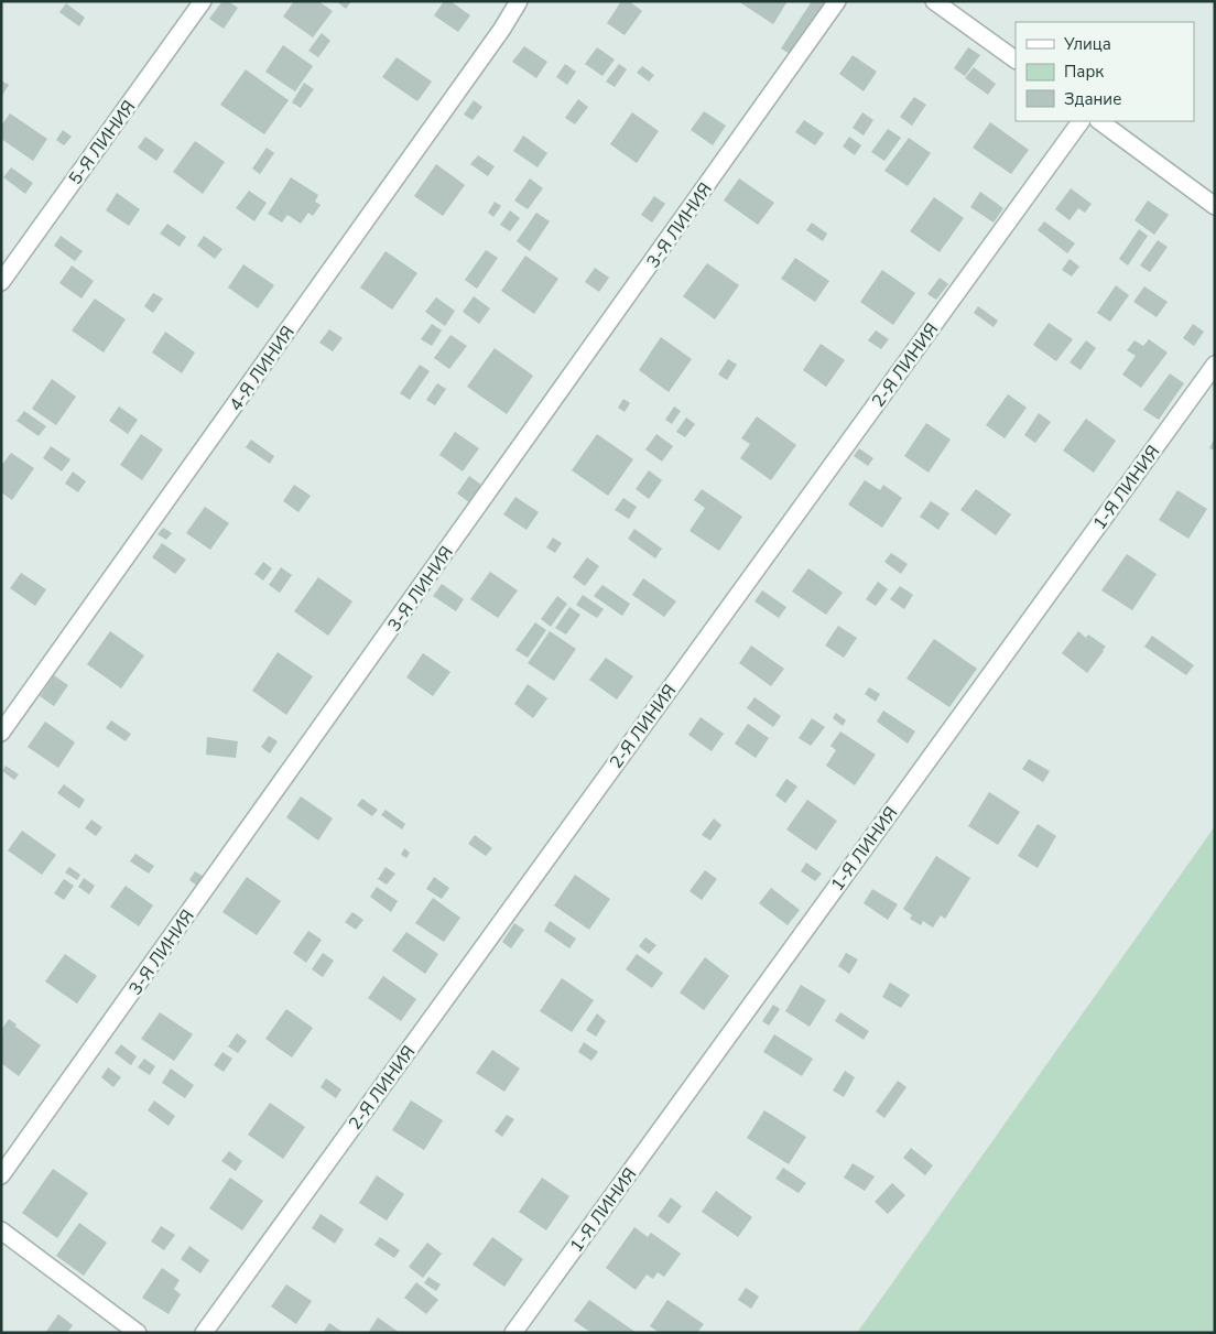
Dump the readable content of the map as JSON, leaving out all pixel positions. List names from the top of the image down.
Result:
{
  "streets": {
    "street": [
      "5-Я ЛИНИЯ",
      "3-Я ЛИНИЯ",
      "2-Я ЛИНИЯ",
      "4-Я ЛИНИЯ",
      "1-Я ЛИНИЯ"
    ]
  },
  "legend": ["Улица", "Парк", "Здание"]
}
